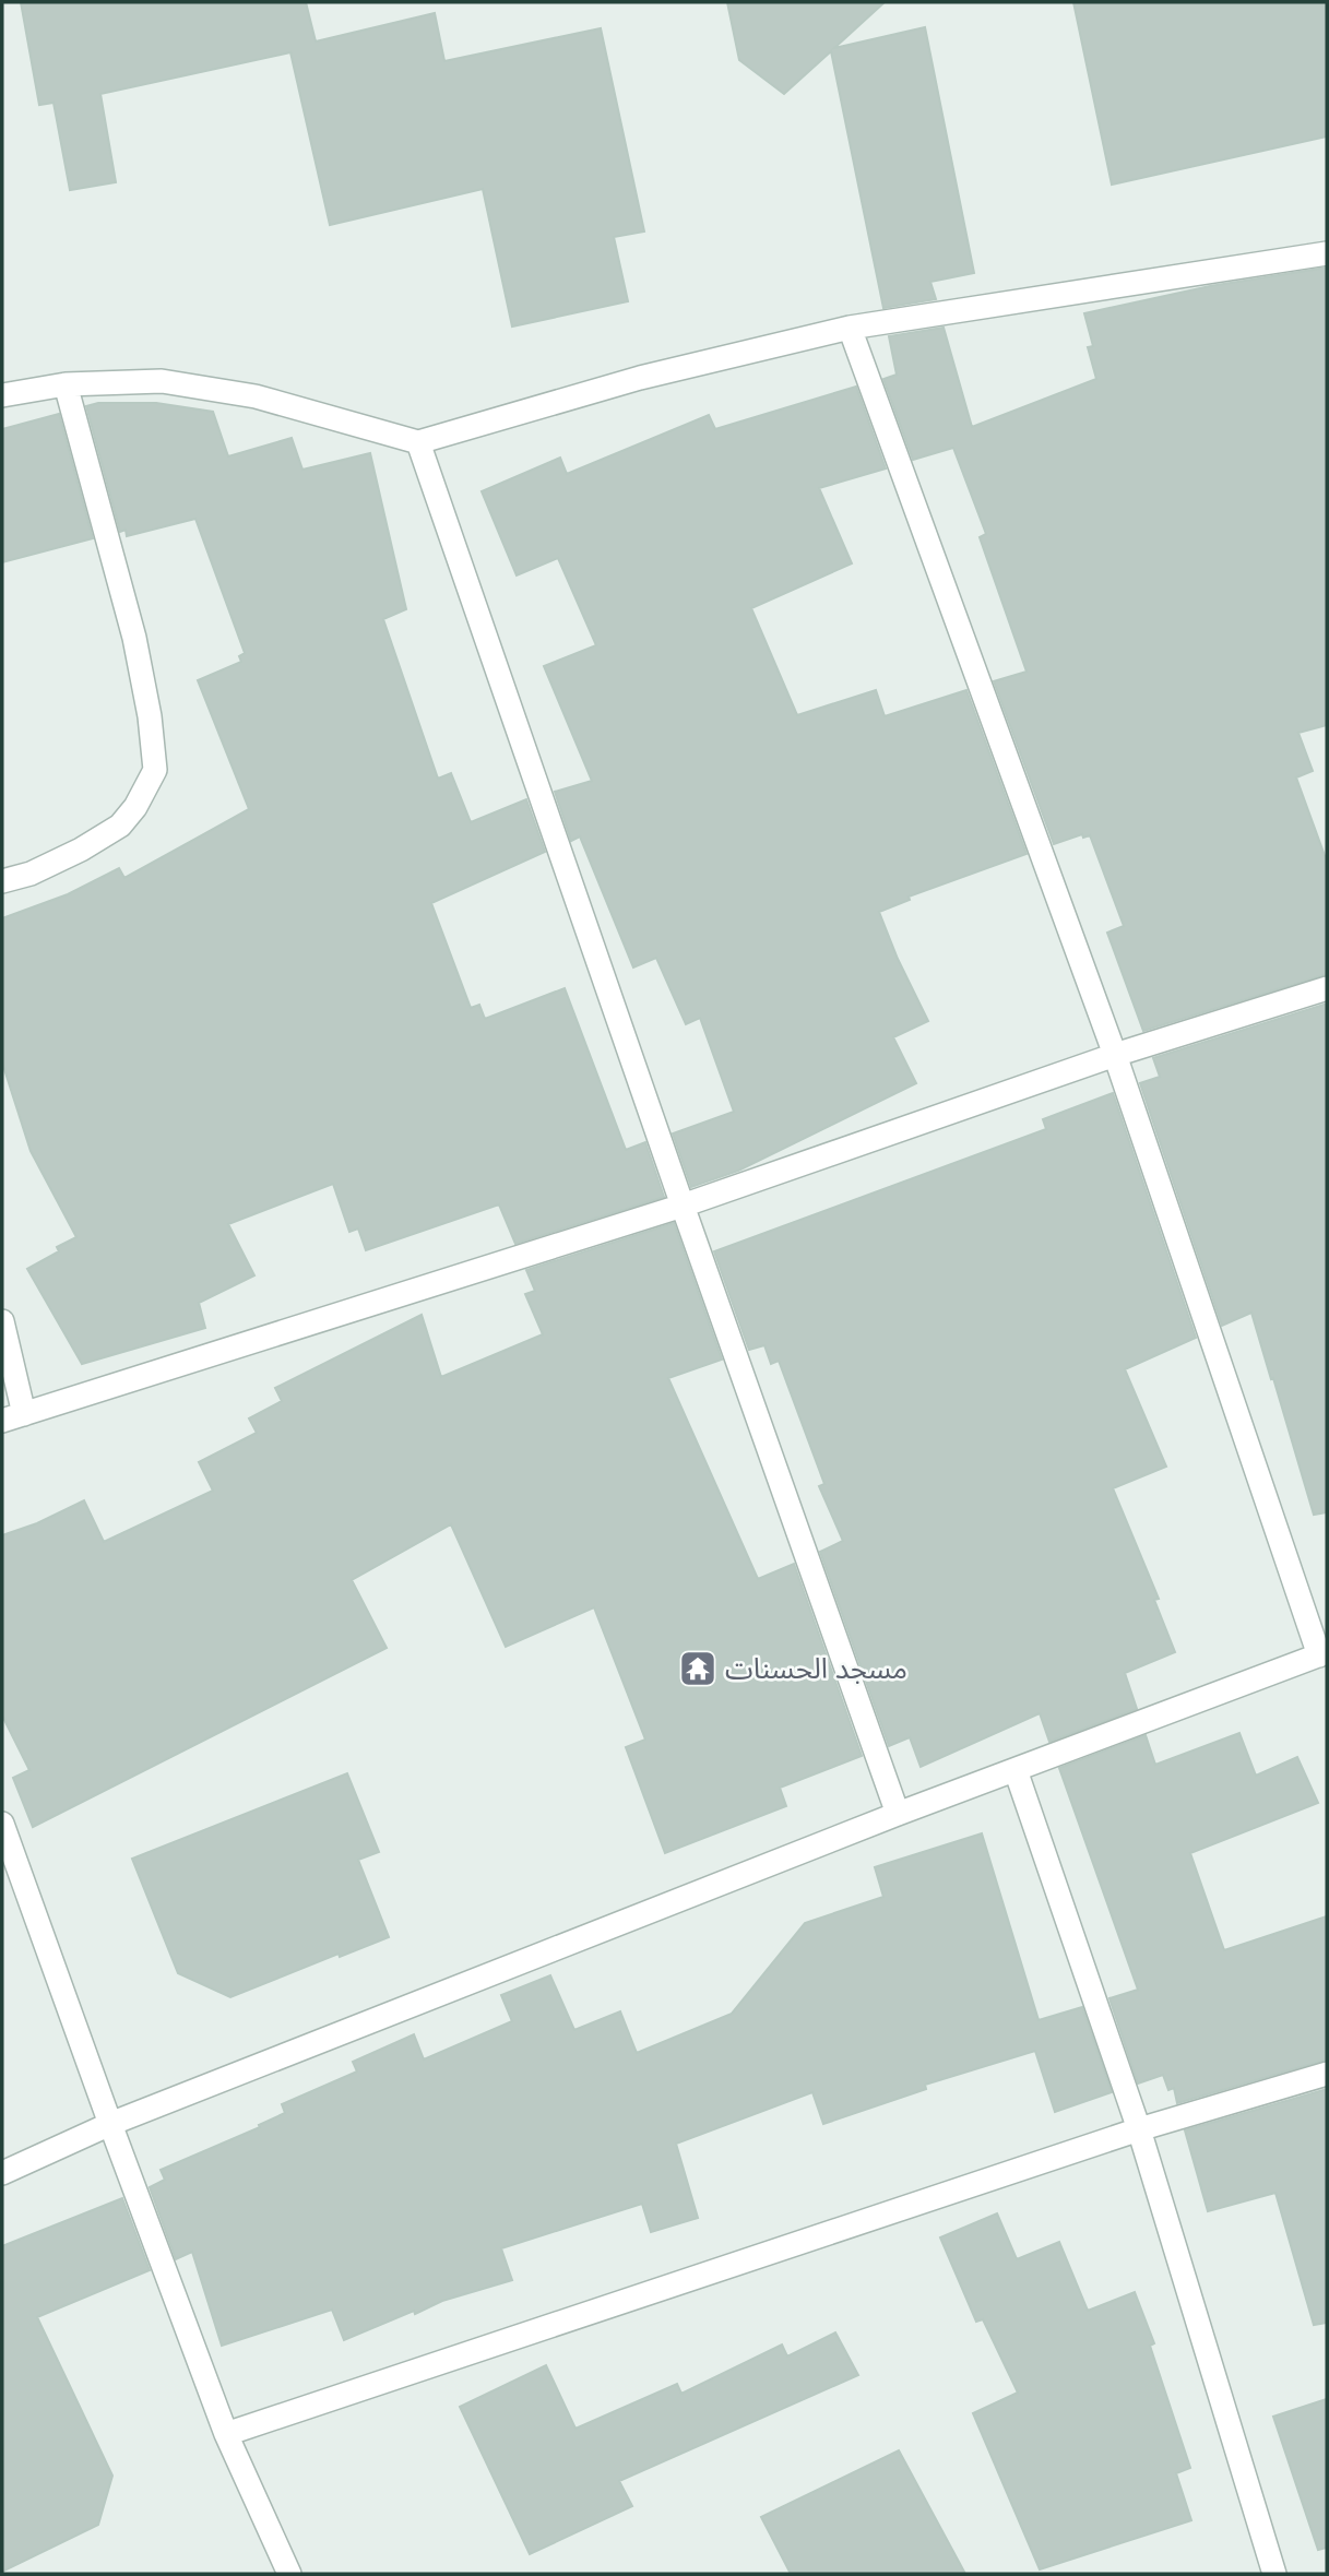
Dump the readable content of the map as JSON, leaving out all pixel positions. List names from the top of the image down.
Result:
{
  "places": {
    "temple": ["مسجد الحسنات"]
  }
}
